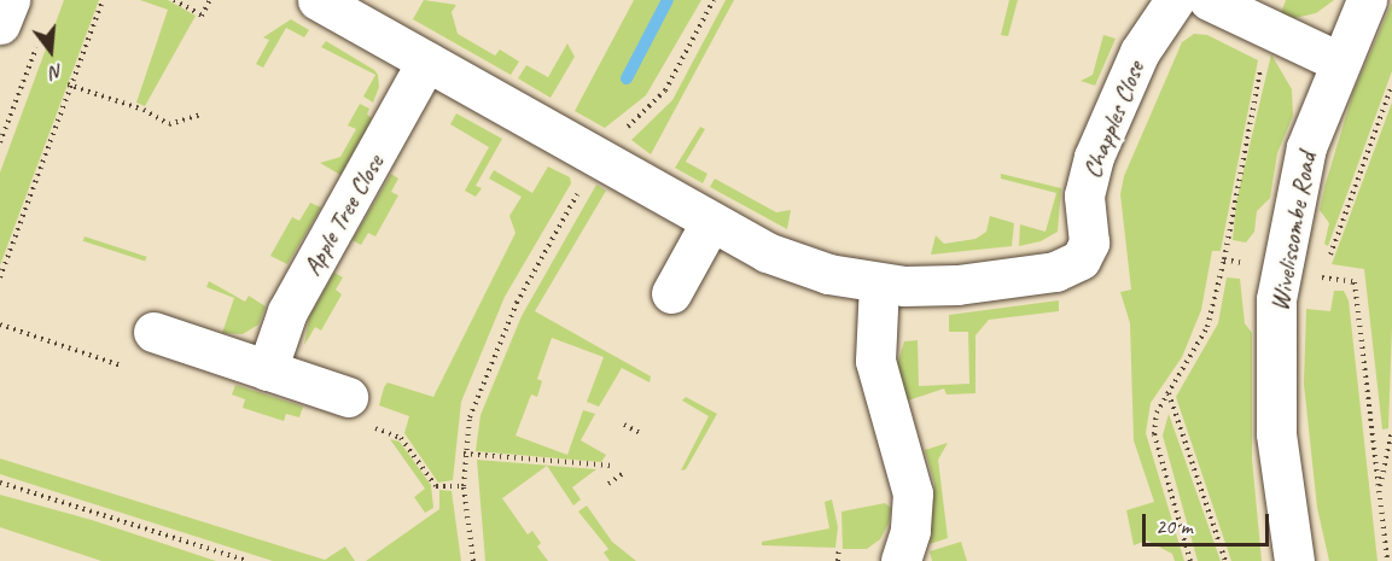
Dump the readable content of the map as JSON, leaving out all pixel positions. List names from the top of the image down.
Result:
{
  "streets": {
    "street": ["Chapples Close", "Apple Tree Close", "Wiveliscombe Road"]
  },
  "scale_bar": "20 m",
  "north": "bottom"
}
